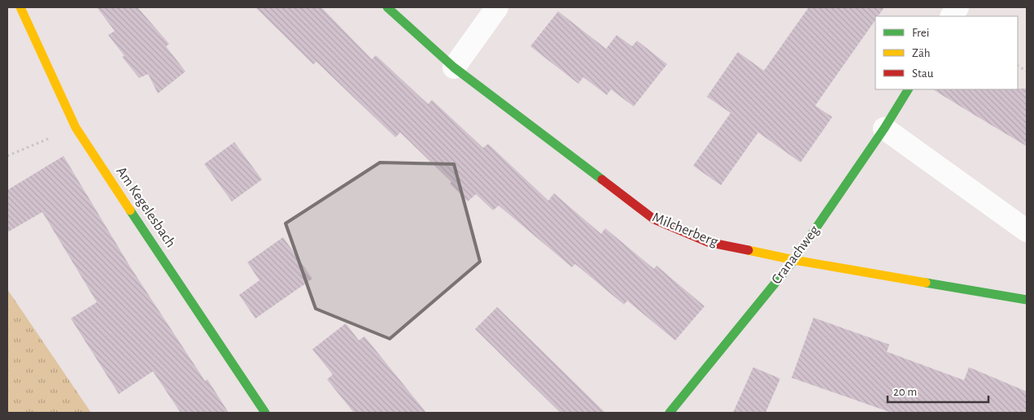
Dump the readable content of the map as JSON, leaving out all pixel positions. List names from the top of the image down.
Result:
{
  "streets": {
    "street": ["Am Kegelesbach", "Milcherberg", "Cranachweg"]
  },
  "crossings": [
    ["Milcherberg", "Cranachweg"]
  ],
  "legend": ["Frei", "Zäh", "Stau"],
  "scale_bar": "20 m"
}
